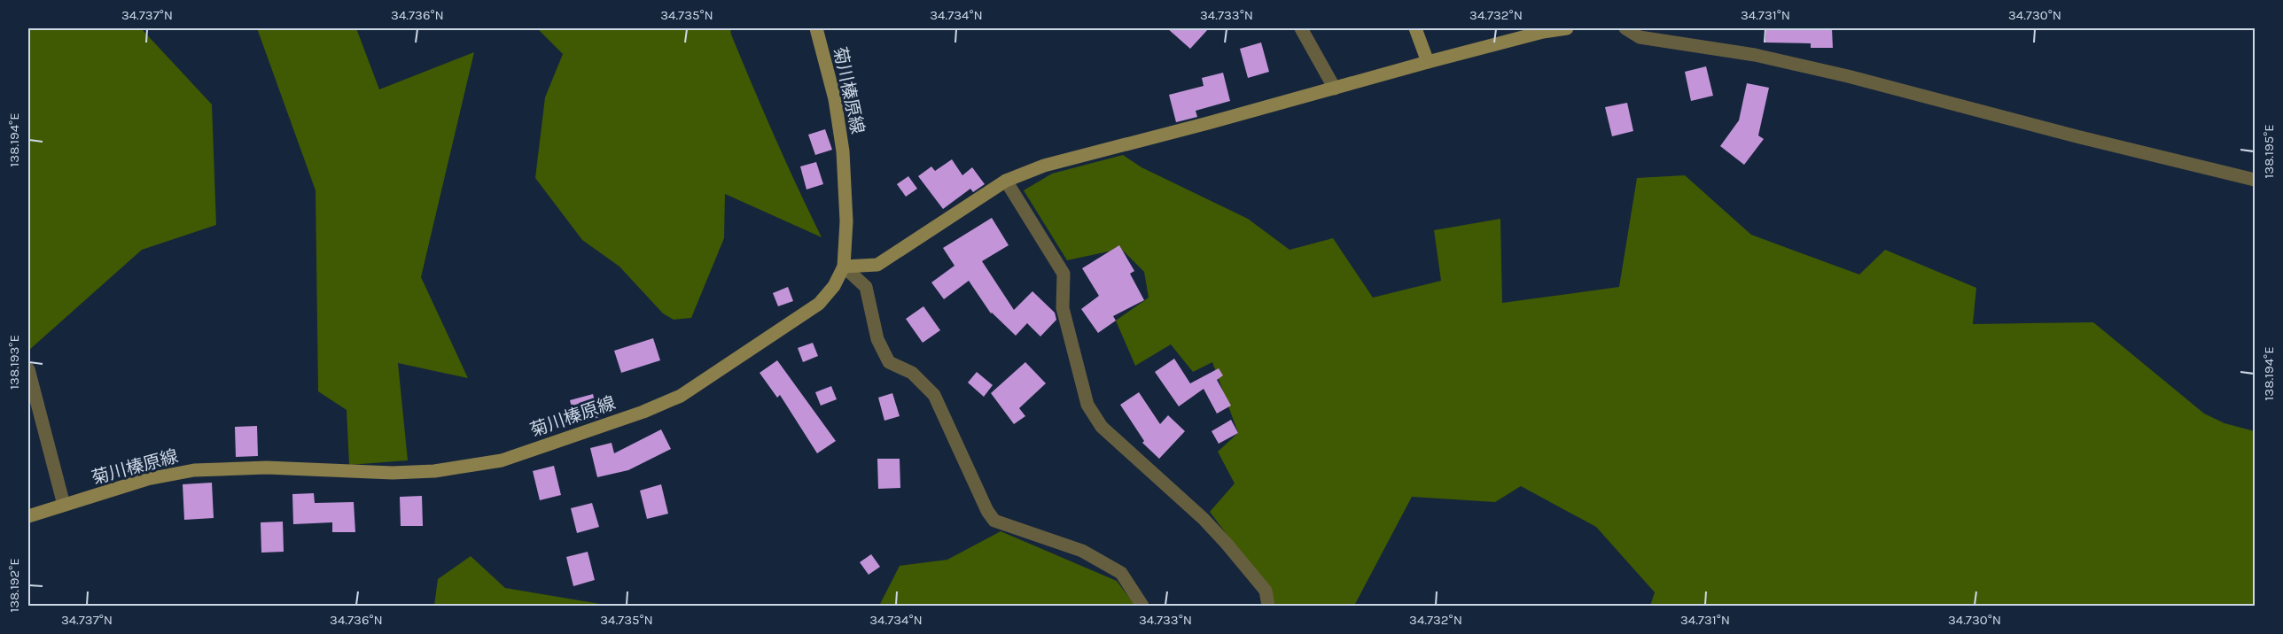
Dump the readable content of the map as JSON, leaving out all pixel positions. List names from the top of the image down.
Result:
{
  "streets": {
    "main road": ["菊川榛原線"]
  },
  "coordinates": [
    "34.737°N",
    "34.736°N",
    "34.735°N",
    "34.734°N",
    "34.733°N",
    "34.732°N",
    "34.731°N",
    "34.730°N",
    "138.194°E",
    "138.195°E",
    "138.193°E",
    "138.192°E"
  ]
}
